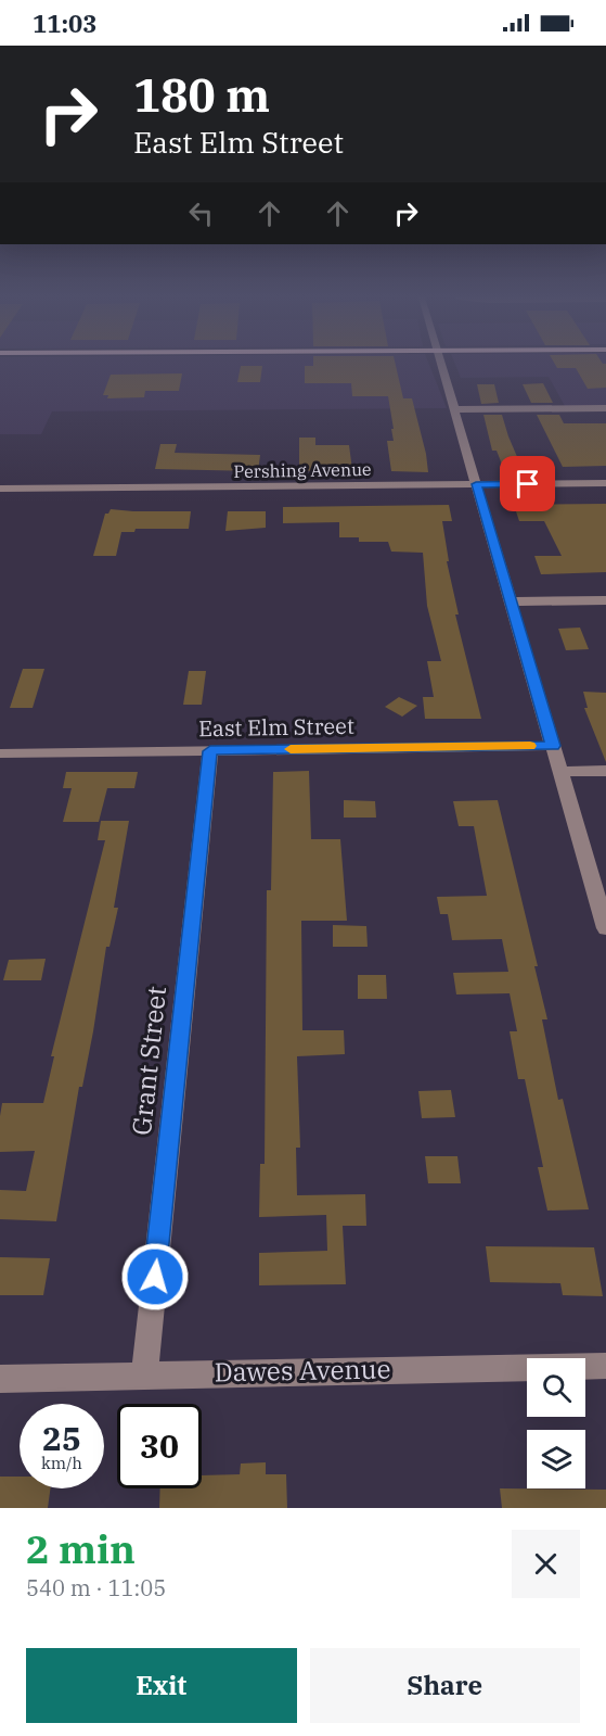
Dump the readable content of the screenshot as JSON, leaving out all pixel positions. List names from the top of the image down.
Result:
{
  "streets": {
    "street": [
      "Pershing Avenue",
      "East Elm Street",
      "Grant Street",
      "Dawes Avenue"
    ]
  },
  "crossings": [
    ["East Elm Street", "Grant Street"],
    ["Grant Street", "Dawes Avenue"]
  ],
  "page": {
    "status": "11:03",
    "turn": ["180 m", "East Elm Street"],
    "speed": "25 km/h",
    "limit": "30",
    "heading": ["2 min", "540 m · 11:05"],
    "buttons": ["Exit", "Share"]
  }
}
